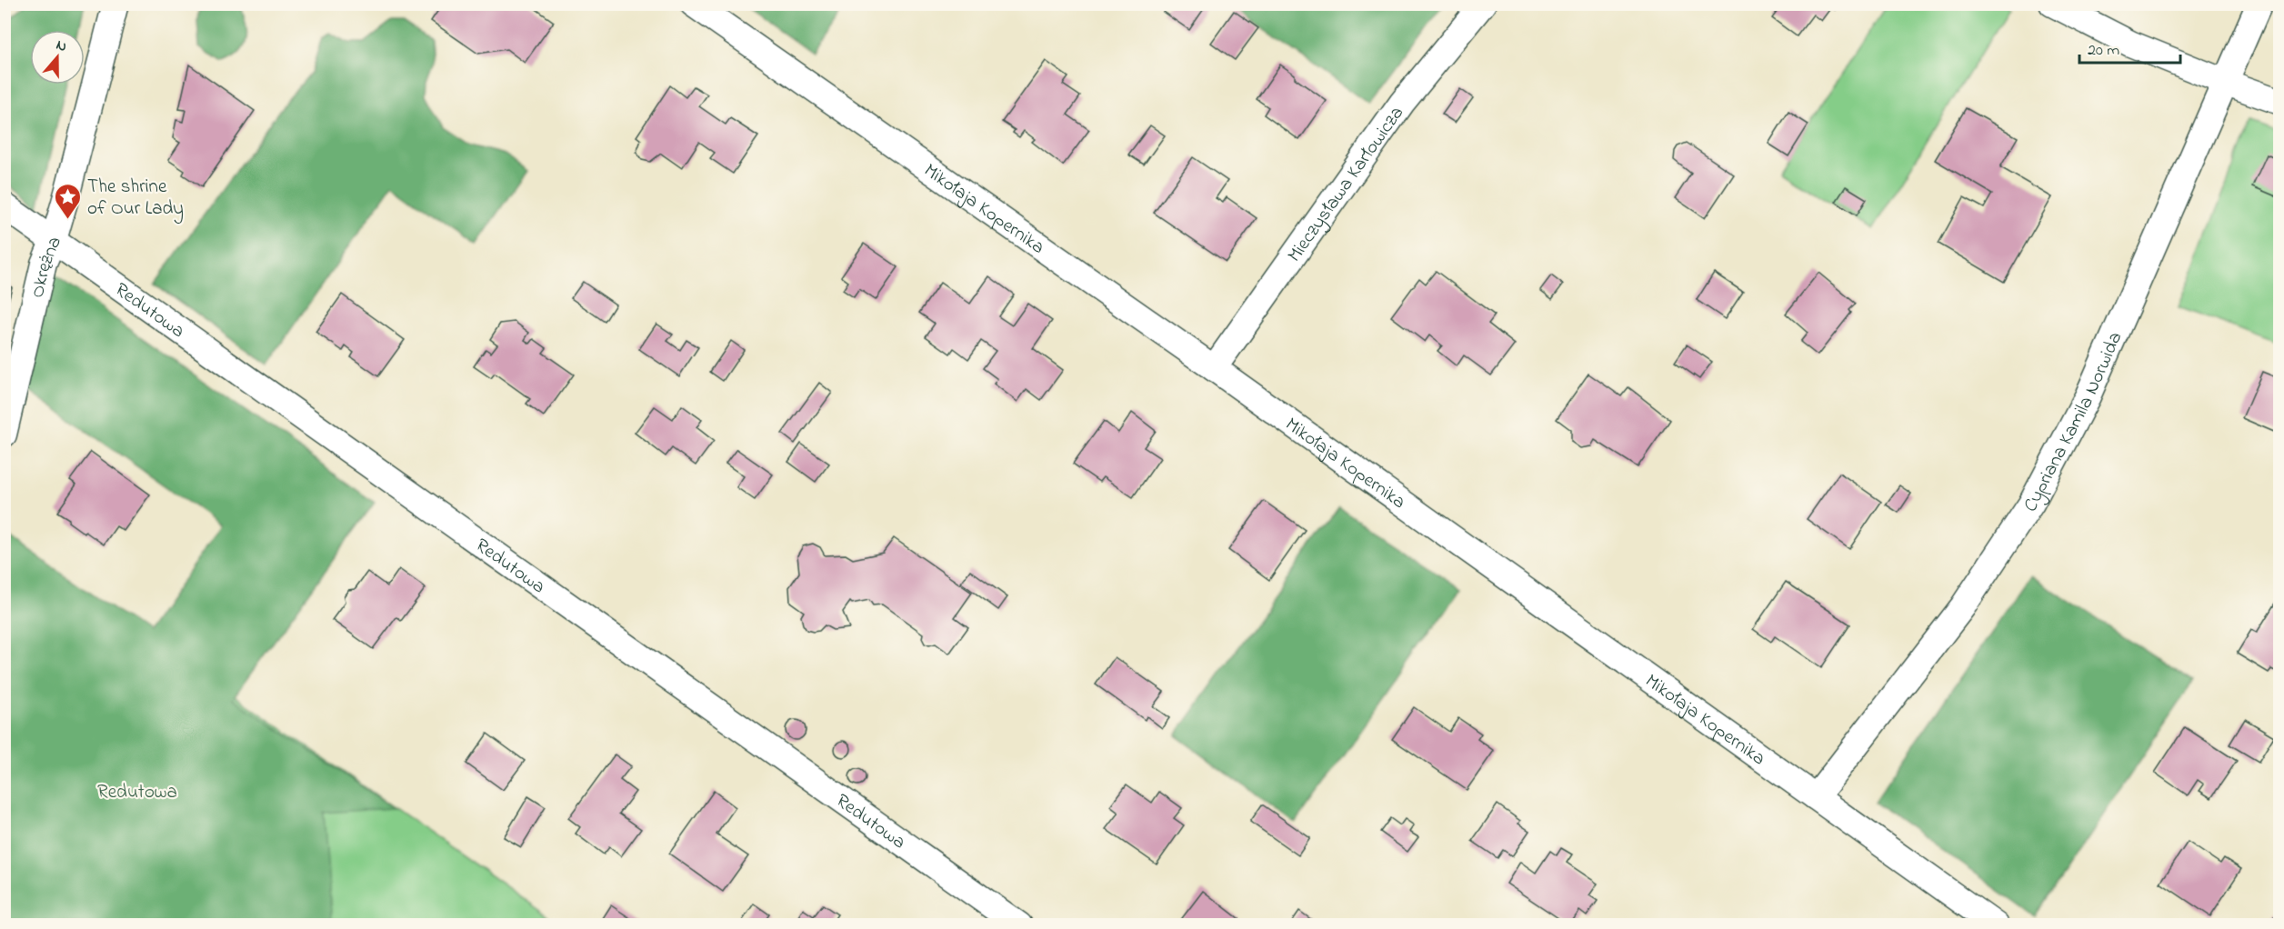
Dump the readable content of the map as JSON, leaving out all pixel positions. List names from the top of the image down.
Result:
{
  "streets": {
    "street": [
      "Mieczysława Karłowicza",
      "Mikołaja Kopernika",
      "Okrężna",
      "Redutowa",
      "Cypriana Kamila Norwida"
    ]
  },
  "crossings": [
    ["Mieczysława Karłowicza", "Mikołaja Kopernika"],
    ["Mikołaja Kopernika", "Cypriana Kamila Norwida"],
    ["Okrężna", "Redutowa"]
  ],
  "parks": ["Redutowa"],
  "places": {
    "place": ["The shrine of Our Lady"]
  },
  "scale_bar": "20 m",
  "north": "top"
}
